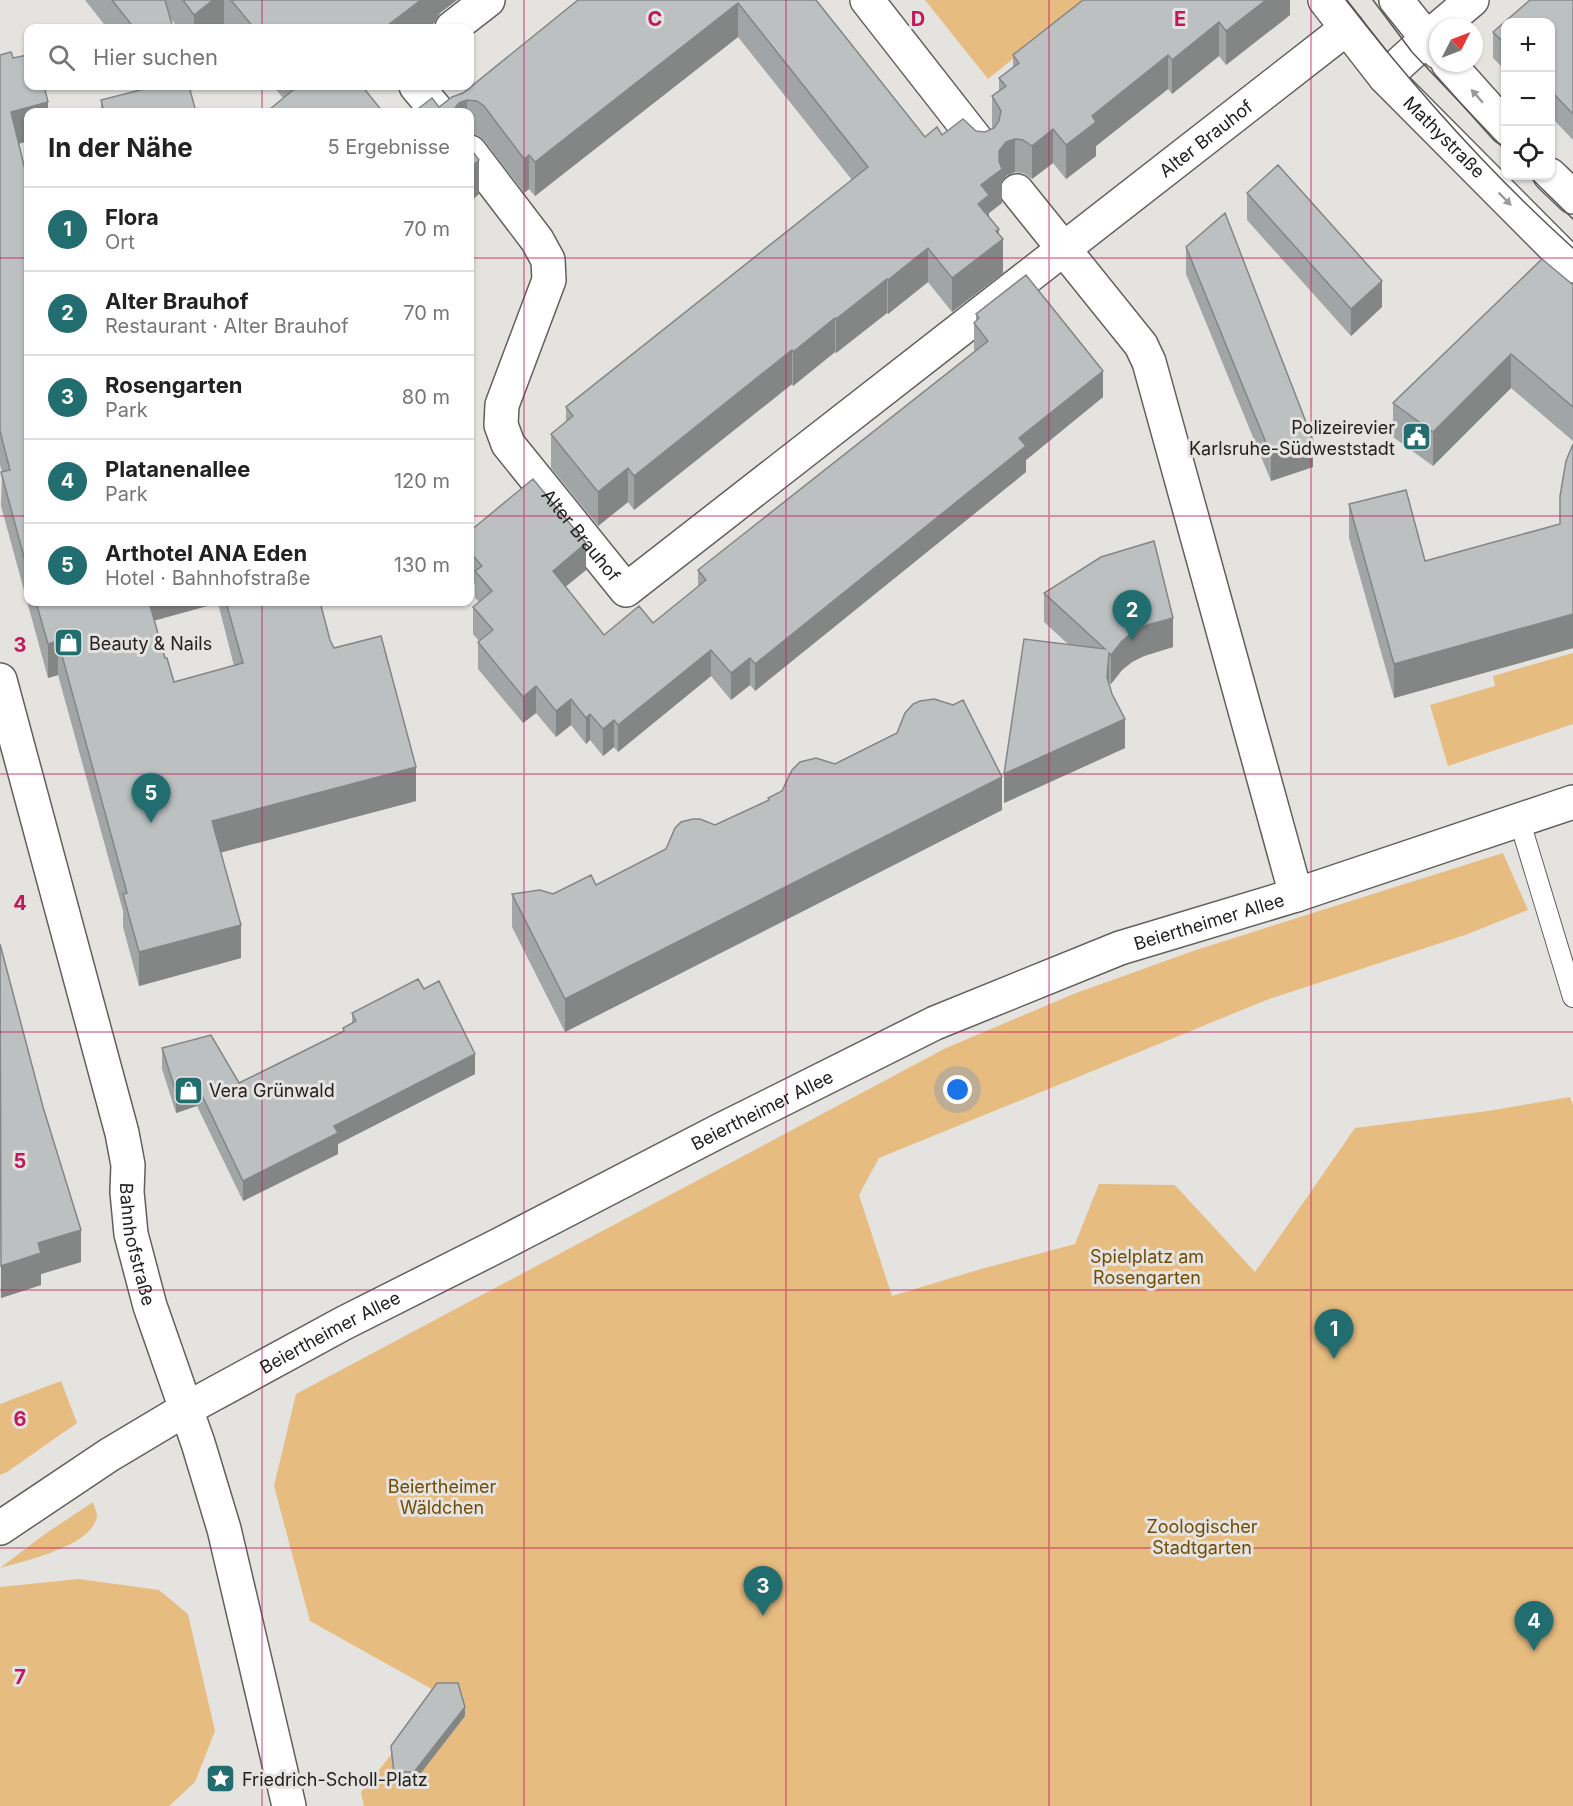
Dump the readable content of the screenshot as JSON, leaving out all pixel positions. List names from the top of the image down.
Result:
{
  "streets": {
    "street": [
      "Mathystraße",
      "Alter Brauhof",
      "Beiertheimer Allee",
      "Bahnhofstraße"
    ]
  },
  "crossings": [
    ["Mathystraße", "Alter Brauhof"],
    ["Beiertheimer Allee", "Bahnhofstraße"]
  ],
  "parks": ["Spielplatz am Rosengarten", "Beiertheimer Wäldchen", "Zoologischer Stadtgarten"],
  "places": {
    "public building": ["Polizeirevier Karlsruhe-Südweststadt"],
    "shop": ["Beauty & Nails", "Vera Grünwald"],
    "place": ["Friedrich-Scholl-Platz"]
  },
  "north": "top right",
  "page": {
    "map_buttons": ["+", "−"],
    "search": "Hier suchen",
    "heading": ["In der Nähe", "5 Ergebnisse"],
    "list": [
      {
        "mark": "1",
        "name": "Flora",
        "note": "Ort",
        "value": "70 m"
      },
      {
        "mark": "2",
        "name": "Alter Brauhof",
        "note": "Restaurant · Alter Brauhof",
        "value": "70 m"
      },
      {
        "mark": "3",
        "name": "Rosengarten",
        "note": "Park",
        "value": "80 m"
      },
      {
        "mark": "4",
        "name": "Platanenallee",
        "note": "Park",
        "value": "120 m"
      },
      {
        "mark": "5",
        "name": "Arthotel ANA Eden",
        "note": "Hotel · Bahnhofstraße",
        "value": "130 m"
      }
    ],
    "pins": [
      "2",
      "5",
      "1",
      "3",
      "4"
    ]
  },
  "grid": {
    "columns": ["C", "D", "E"],
    "rows": [
      "3",
      "4",
      "5",
      "6",
      "7"
    ]
  }
}
